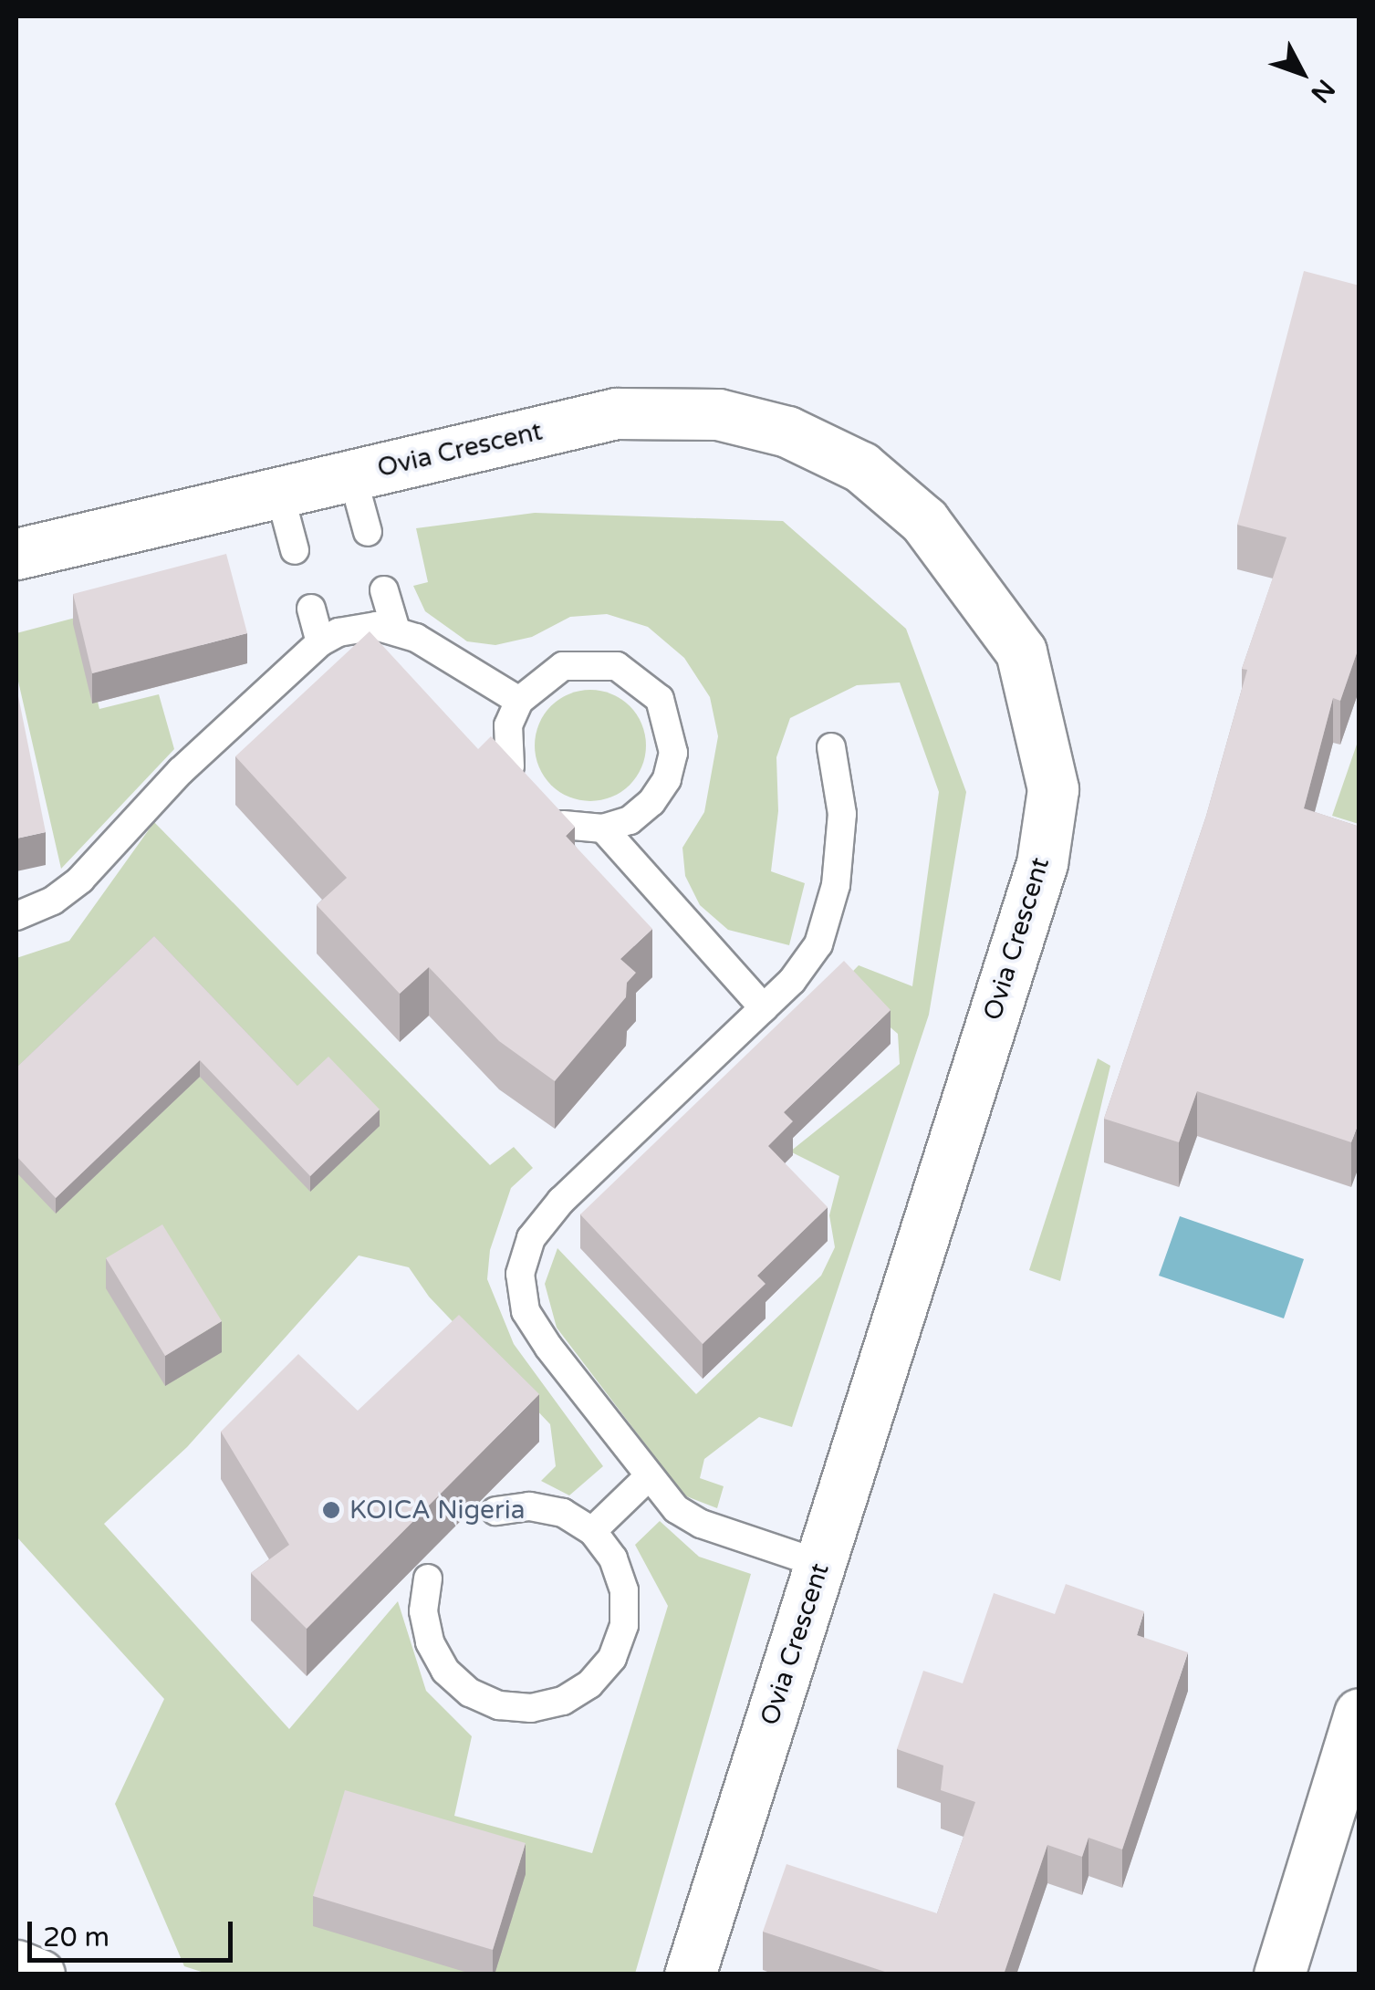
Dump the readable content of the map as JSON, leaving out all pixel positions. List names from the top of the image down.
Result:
{
  "streets": {
    "street": ["Ovia Crescent"]
  },
  "places": ["KOICA Nigeria"],
  "scale_bar": "20 m",
  "north": "bottom right"
}
